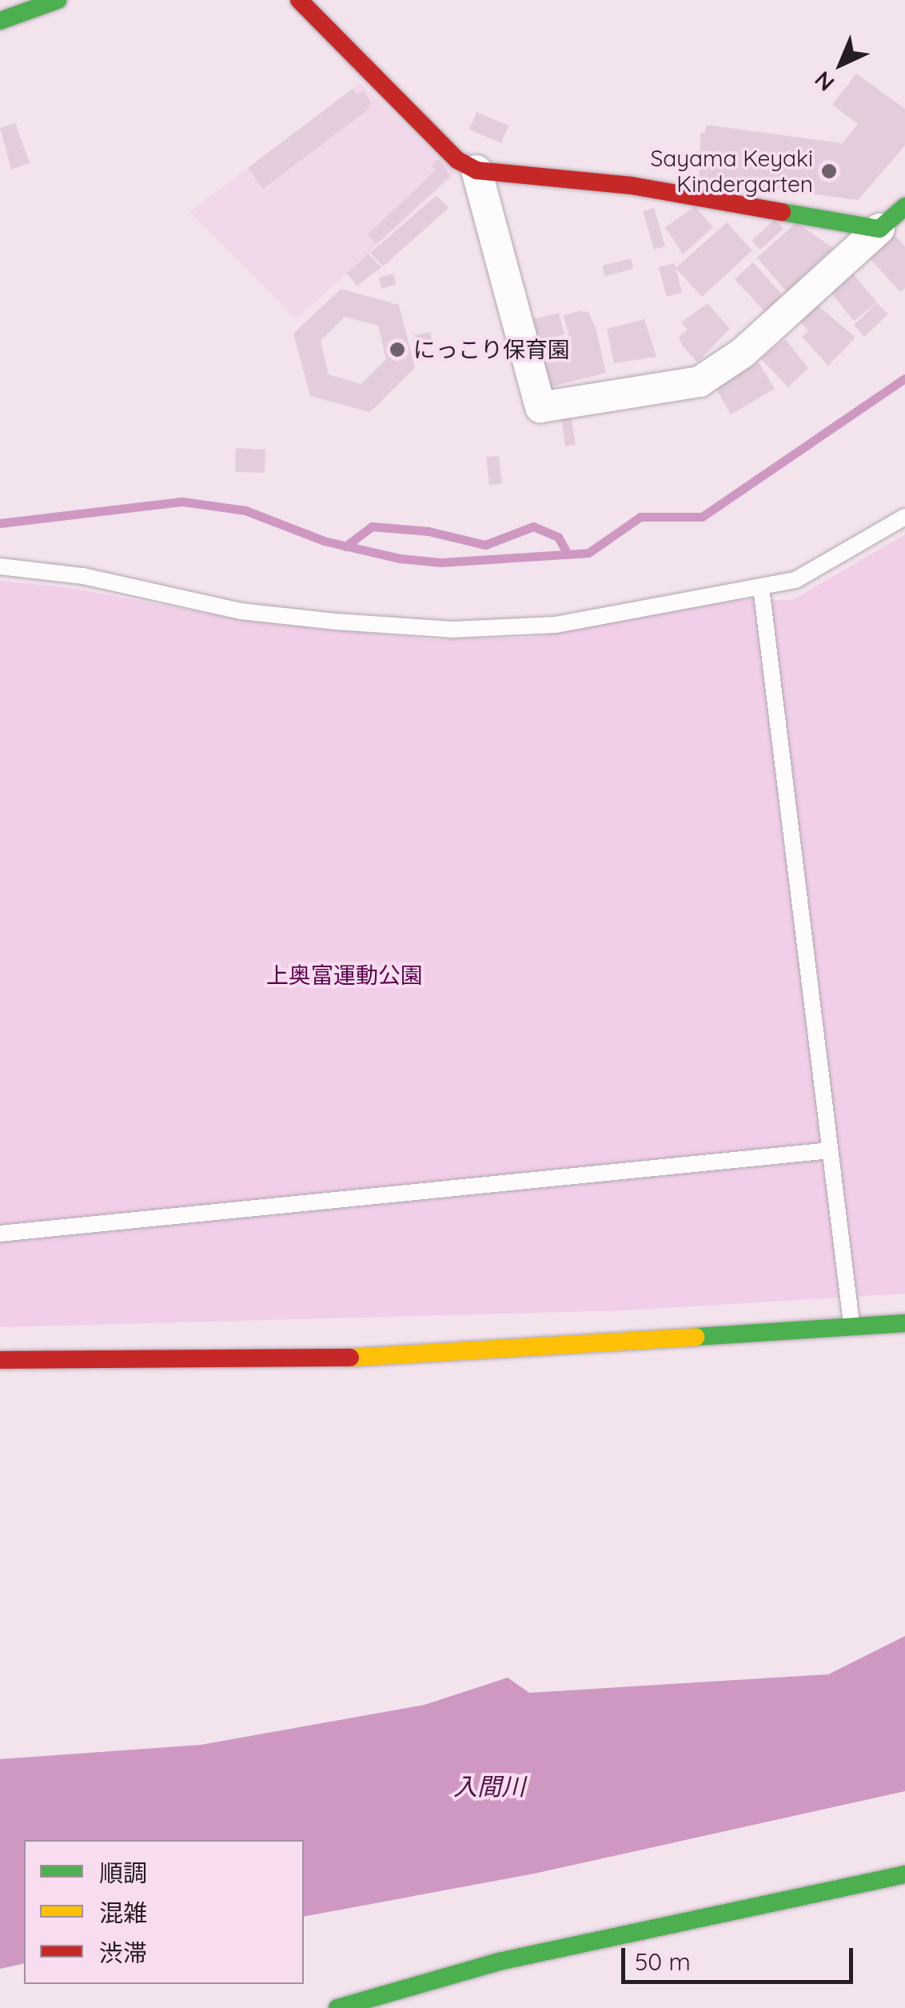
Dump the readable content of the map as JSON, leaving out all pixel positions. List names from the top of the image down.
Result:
{
  "water": ["入間川"],
  "parks": ["上奥富運動公園"],
  "places": ["Sayama Keyaki Kindergarten", "にっこり保育園"],
  "legend": ["順調", "混雑", "渋滞"],
  "scale_bar": "50 m",
  "north": "bottom left"
}
